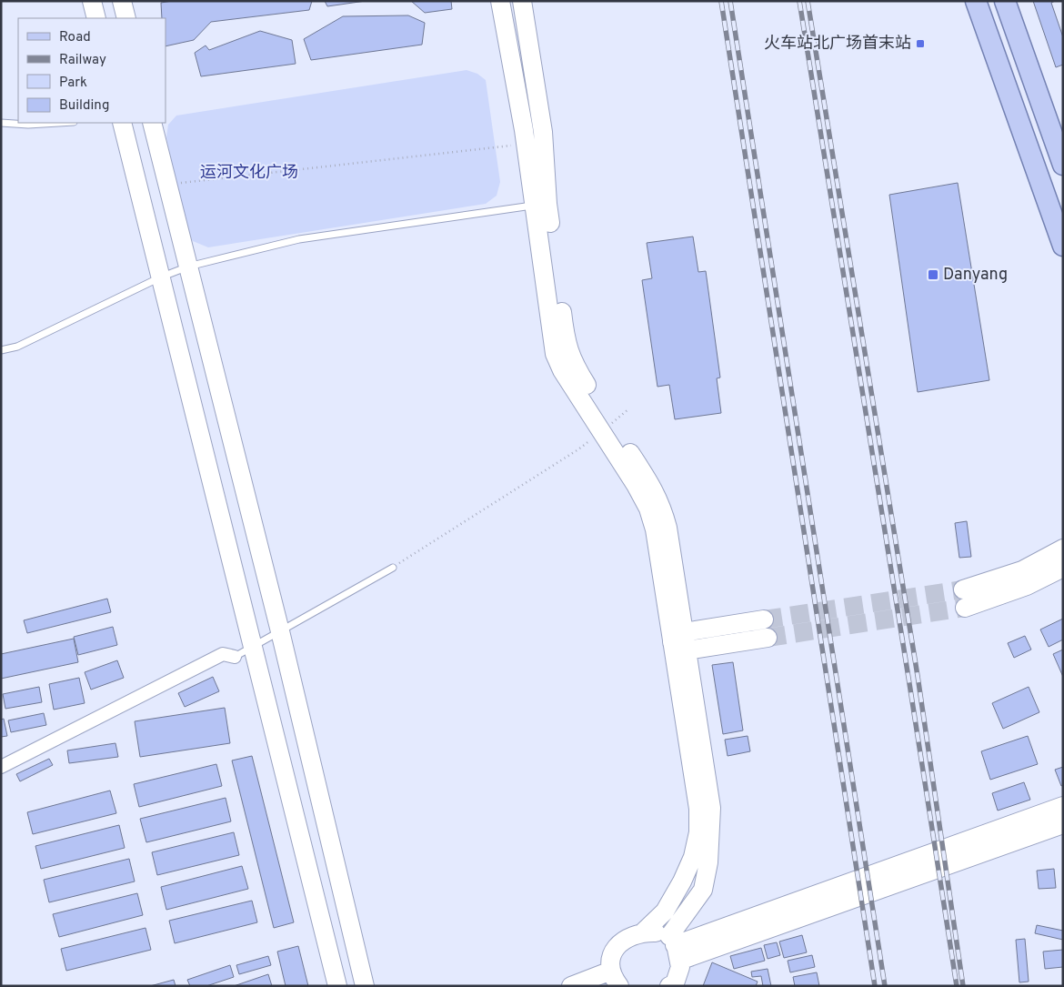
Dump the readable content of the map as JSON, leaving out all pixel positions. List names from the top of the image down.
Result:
{
  "parks": ["运河文化广场"],
  "places": {
    "transit": ["火车站北广场首末站", "Danyang"]
  },
  "legend": [
    "Road",
    "Railway",
    "Park",
    "Building"
  ]
}
